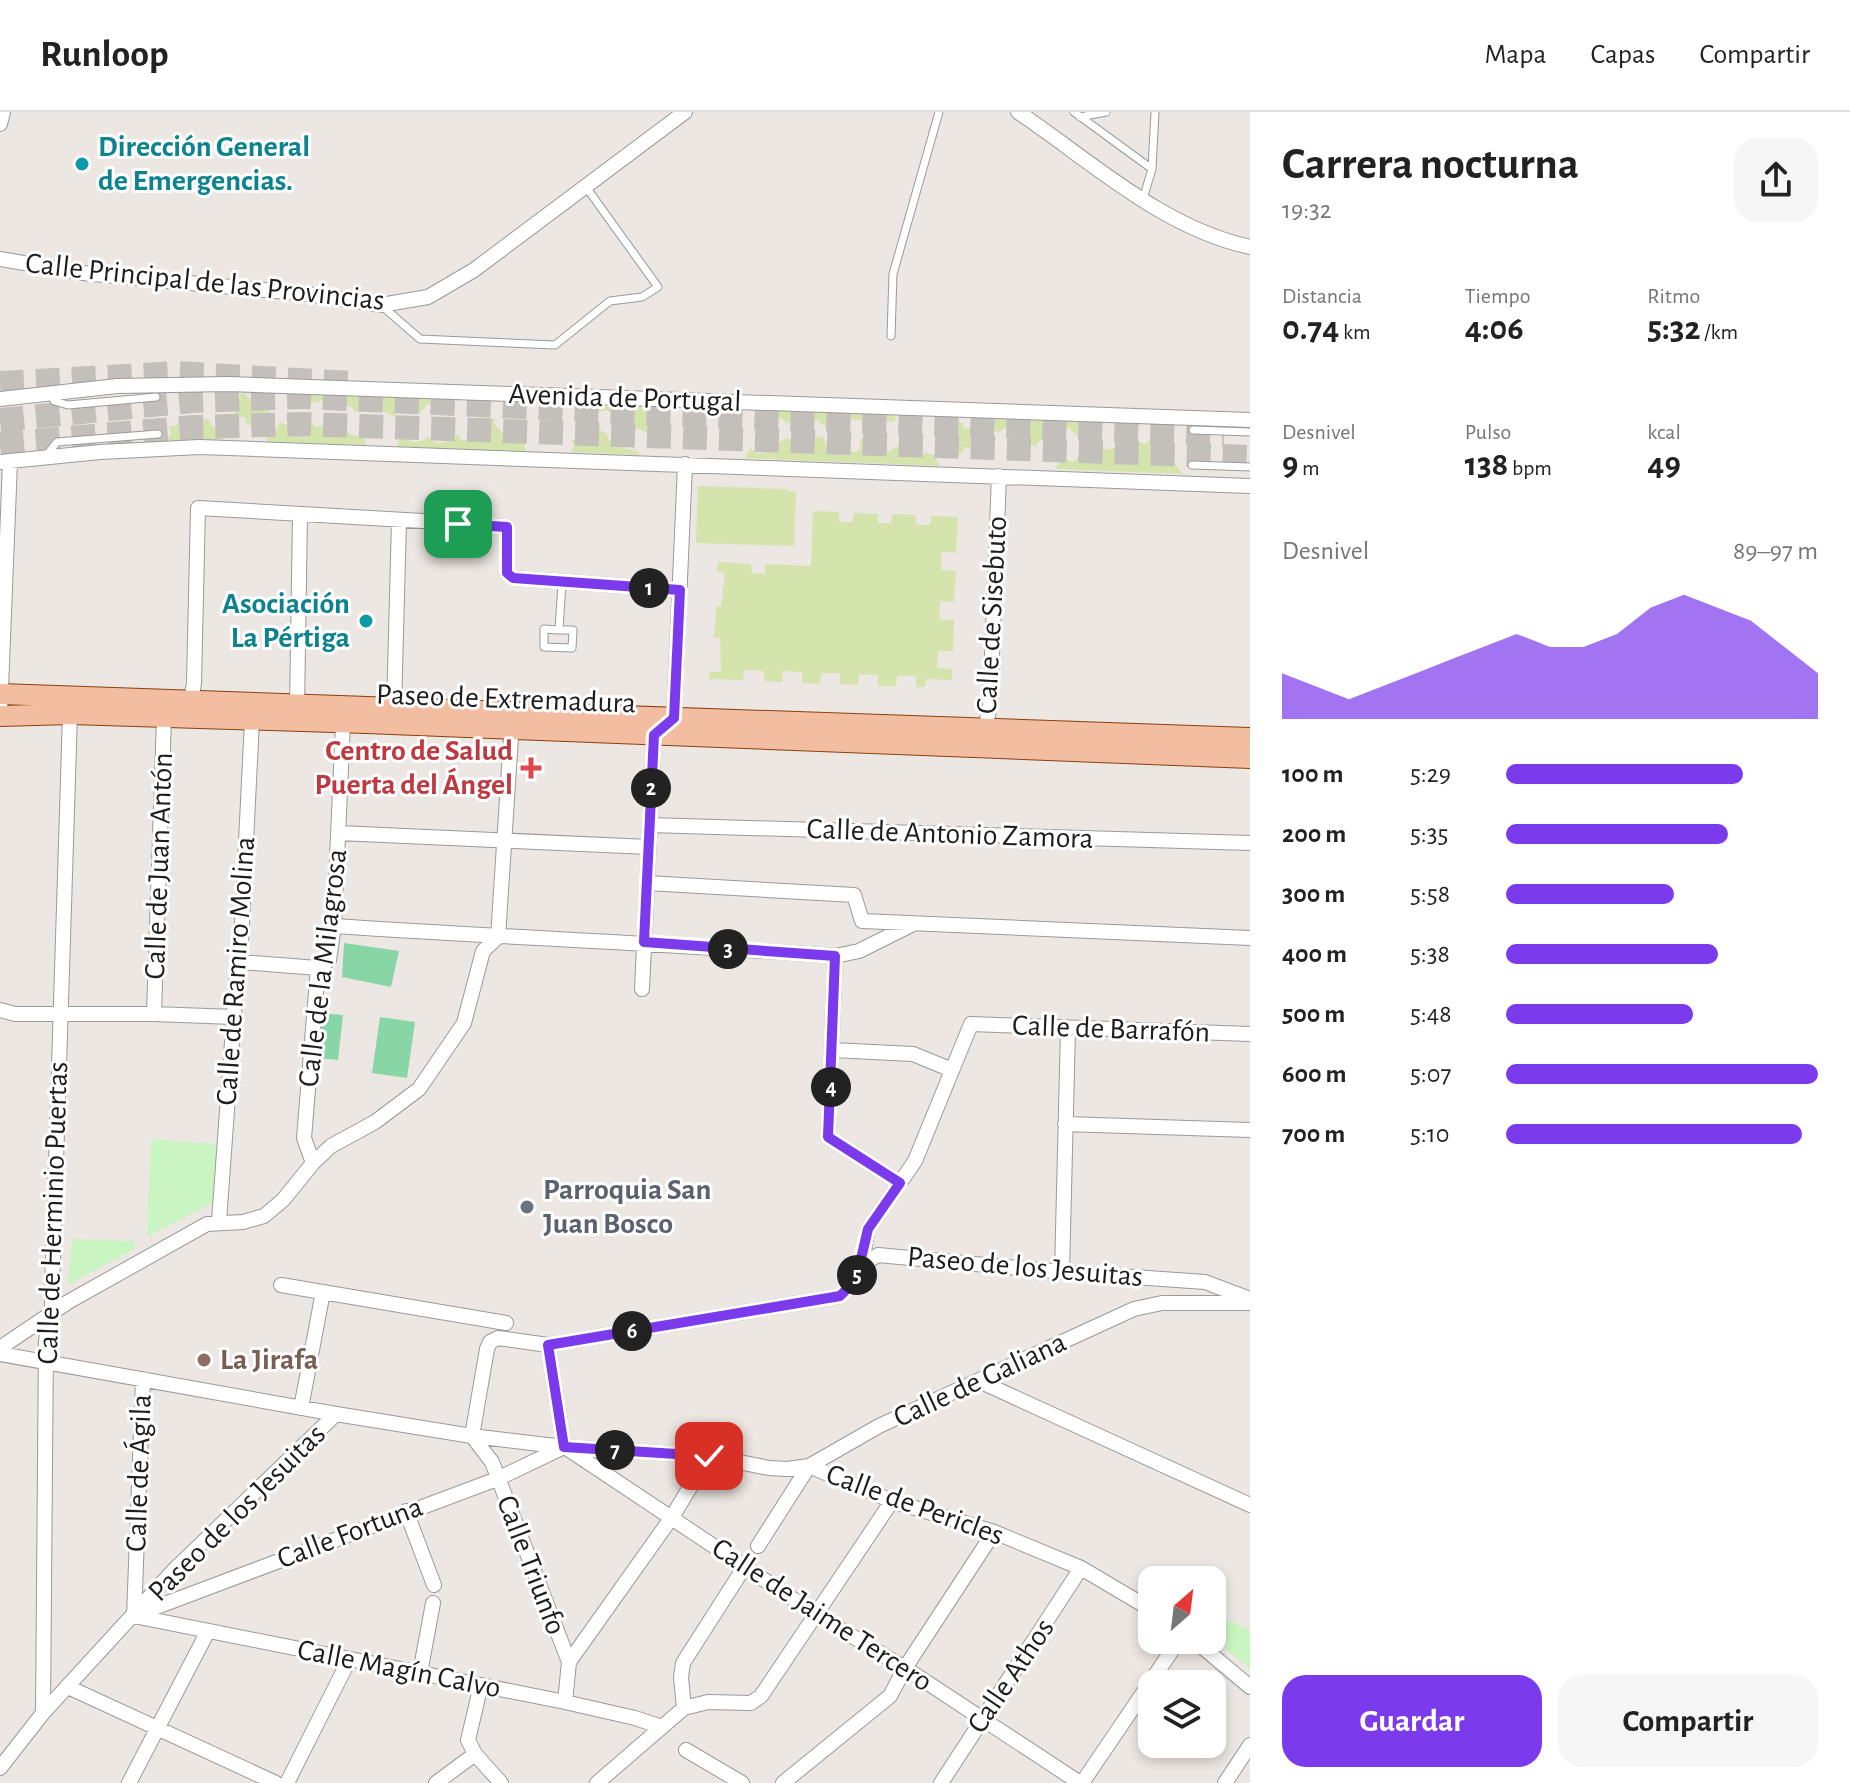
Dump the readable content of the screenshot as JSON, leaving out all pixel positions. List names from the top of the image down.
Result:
{
  "streets": {
    "main road": ["Paseo de Extremadura"],
    "street": [
      "Calle Principal de las Provincias",
      "Avenida de Portugal",
      "Calle de Sisebuto",
      "Calle de Antonio Zamora",
      "Calle de Juan Antón",
      "Calle de la Milagrosa",
      "Calle de Ramiro Molina",
      "Calle de Barrafón",
      "Calle de Herminio Puertas",
      "Paseo de los Jesuitas",
      "Calle de Galiana",
      "Calle de Ágila",
      "Calle de Pericles",
      "Calle Fortuna",
      "Calle Triunfo",
      "Calle de Jaime Tercero",
      "Calle Magín Calvo",
      "Calle Athos"
    ]
  },
  "crossings": [
    ["Calle de Sisebuto", "Paseo de Extremadura"],
    ["Paseo de Extremadura", "Calle de Juan Antón"],
    ["Paseo de Extremadura", "Calle de la Milagrosa"],
    ["Paseo de Extremadura", "Calle de Ramiro Molina"],
    ["Paseo de Extremadura", "Calle de Herminio Puertas"],
    ["Calle de Herminio Puertas", "Paseo de los Jesuitas"],
    ["Paseo de los Jesuitas", "Calle de Galiana"],
    ["Paseo de los Jesuitas", "Calle de Ágila"],
    ["Paseo de los Jesuitas", "Calle de Pericles"],
    ["Paseo de los Jesuitas", "Calle Fortuna"],
    ["Paseo de los Jesuitas", "Calle Triunfo"],
    ["Paseo de los Jesuitas", "Calle Magín Calvo"],
    ["Calle de Galiana", "Calle de Pericles"],
    ["Calle de Ágila", "Calle Fortuna"],
    ["Calle de Ágila", "Calle Magín Calvo"],
    ["Calle de Pericles", "Calle Fortuna"],
    ["Calle de Pericles", "Calle Triunfo"],
    ["Calle de Pericles", "Calle de Jaime Tercero"],
    ["Calle de Pericles", "Calle Athos"],
    ["Calle Fortuna", "Calle Triunfo"],
    ["Calle Fortuna", "Calle de Jaime Tercero"],
    ["Calle Fortuna", "Calle Magín Calvo"],
    ["Calle Triunfo", "Calle Magín Calvo"],
    ["Calle de Jaime Tercero", "Calle Athos"]
  ],
  "places": {
    "other": [
      "Dirección General de Emergencias.",
      "Asociación La Pértiga",
      "Parroquia San Juan Bosco",
      "La Jirafa"
    ],
    "health": ["Centro de Salud Puerta del Ángel"]
  },
  "north": "top right",
  "page": {
    "header": "Runloop",
    "nav": ["Mapa", "Capas", "Compartir"],
    "heading": ["Carrera nocturna", "19:32"],
    "stats": [
      ["Distancia", "0.74 km"],
      ["Tiempo", "4:06"],
      ["Ritmo", "5:32 /km"],
      ["Desnivel", "9 m"],
      ["Pulso", "138 bpm"],
      ["kcal", "49"]
    ],
    "chart": ["Desnivel", "89–97 m"],
    "pins": [
      "1",
      "2",
      "3",
      "4",
      "5",
      "6",
      "7"
    ],
    "list": [
      {
        "name": "100 m",
        "note": "5:29"
      },
      {
        "name": "200 m",
        "note": "5:35"
      },
      {
        "name": "300 m",
        "note": "5:58"
      },
      {
        "name": "400 m",
        "note": "5:38"
      },
      {
        "name": "500 m",
        "note": "5:48"
      },
      {
        "name": "600 m",
        "note": "5:07"
      },
      {
        "name": "700 m",
        "note": "5:10"
      }
    ],
    "buttons": ["Guardar", "Compartir"]
  }
}
